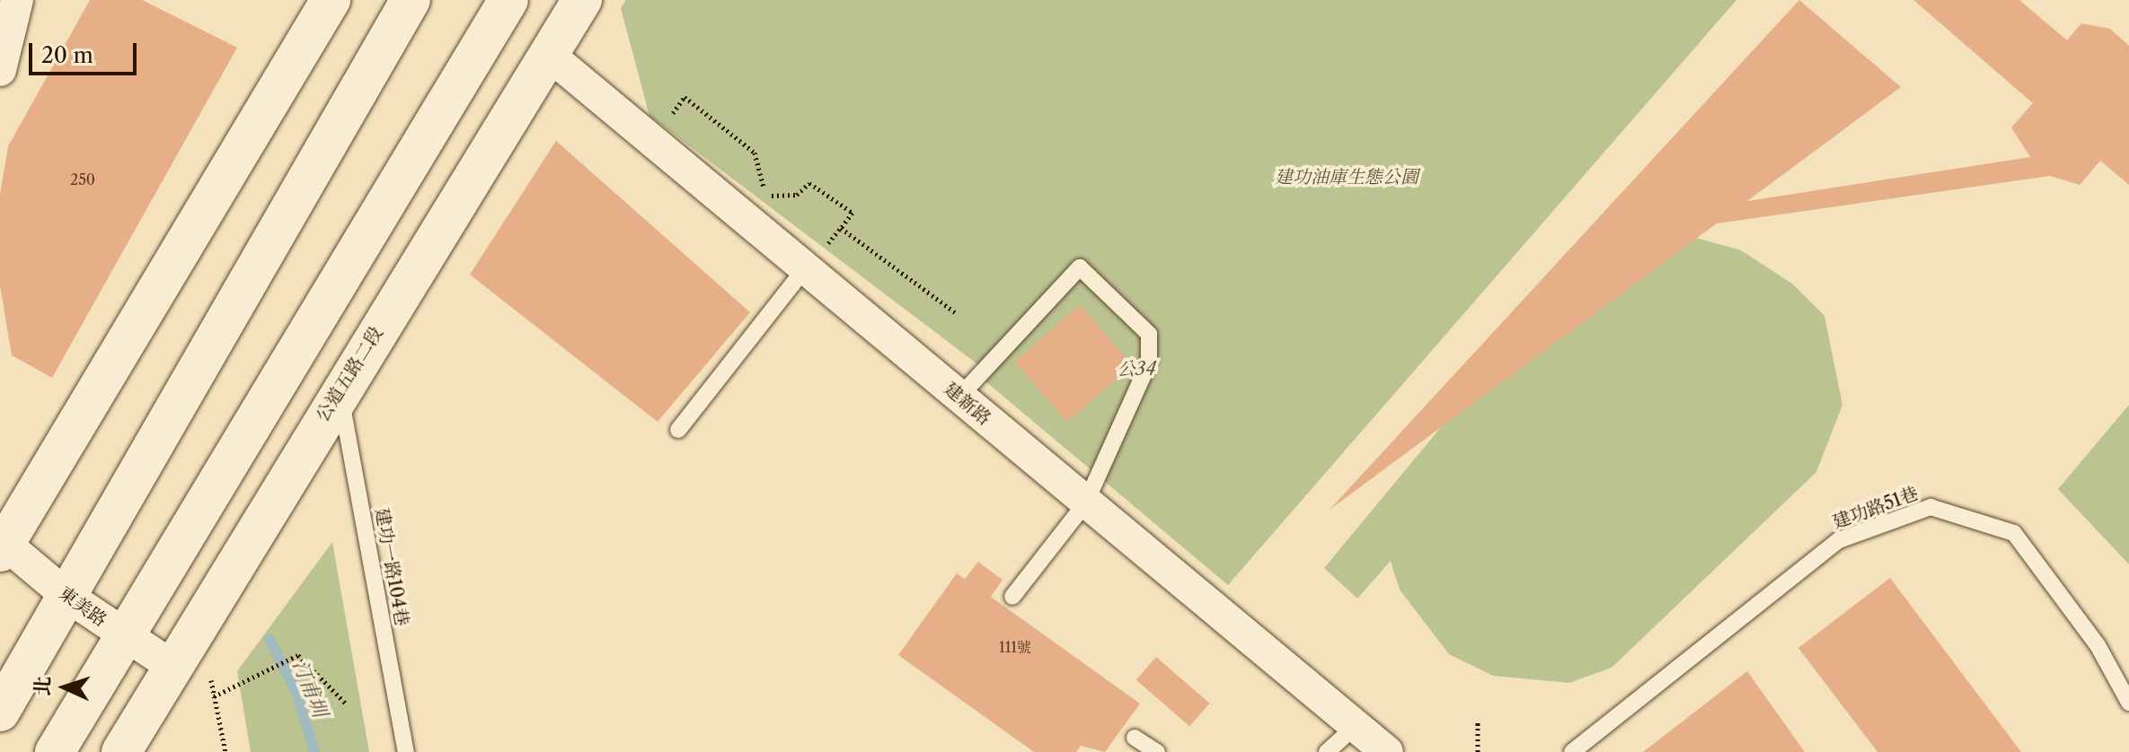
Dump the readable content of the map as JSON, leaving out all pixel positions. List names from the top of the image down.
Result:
{
  "streets": {
    "street": ["公道五路二段", "建新路", "東美路"],
    "lane": ["建功路51巷", "建功一路104巷"]
  },
  "crossings": [
    ["公道五路二段", "建新路"],
    ["公道五路二段", "建功一路104巷"],
    ["公道五路二段", "東美路"]
  ],
  "water": ["汀甫圳"],
  "parks": ["建功油庫生態公園", "公34"],
  "house_numbers": ["250", "111號"],
  "scale_bar": "20 m",
  "north": "left"
}
